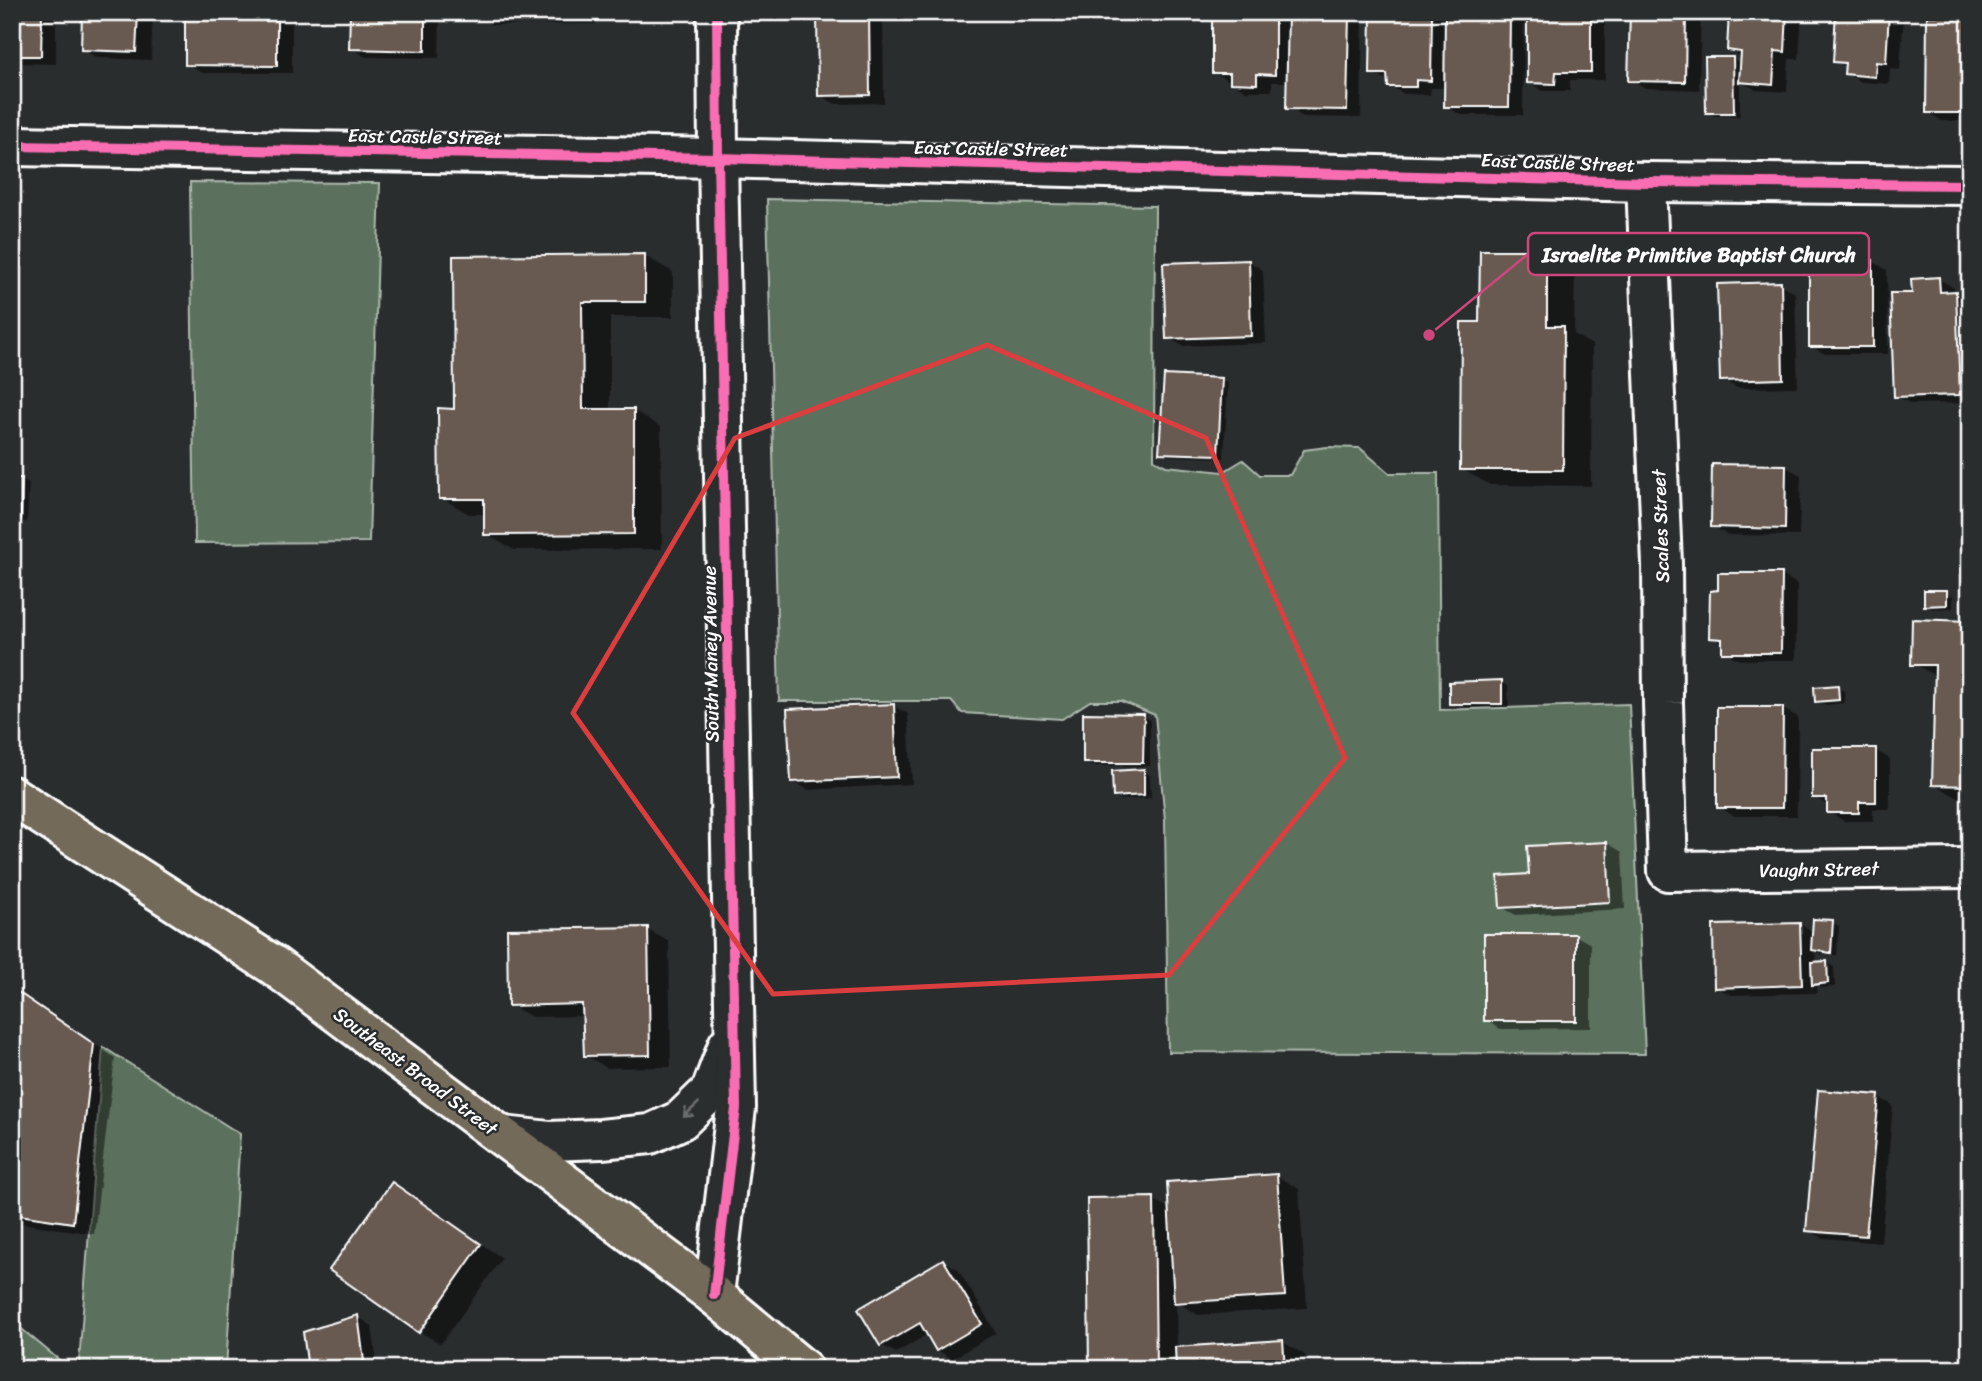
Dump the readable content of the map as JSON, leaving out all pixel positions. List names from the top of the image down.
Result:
{
  "streets": {
    "main road": ["Southeast Broad Street"],
    "street": [
      "East Castle Street",
      "Scales Street",
      "South Maney Avenue",
      "Vaughn Street"
    ]
  },
  "crossings": [
    ["East Castle Street", "Scales Street"],
    ["East Castle Street", "South Maney Avenue"],
    ["Scales Street", "Vaughn Street"],
    ["South Maney Avenue", "Southeast Broad Street"]
  ],
  "places": ["Israelite Primitive Baptist Church"]
}
